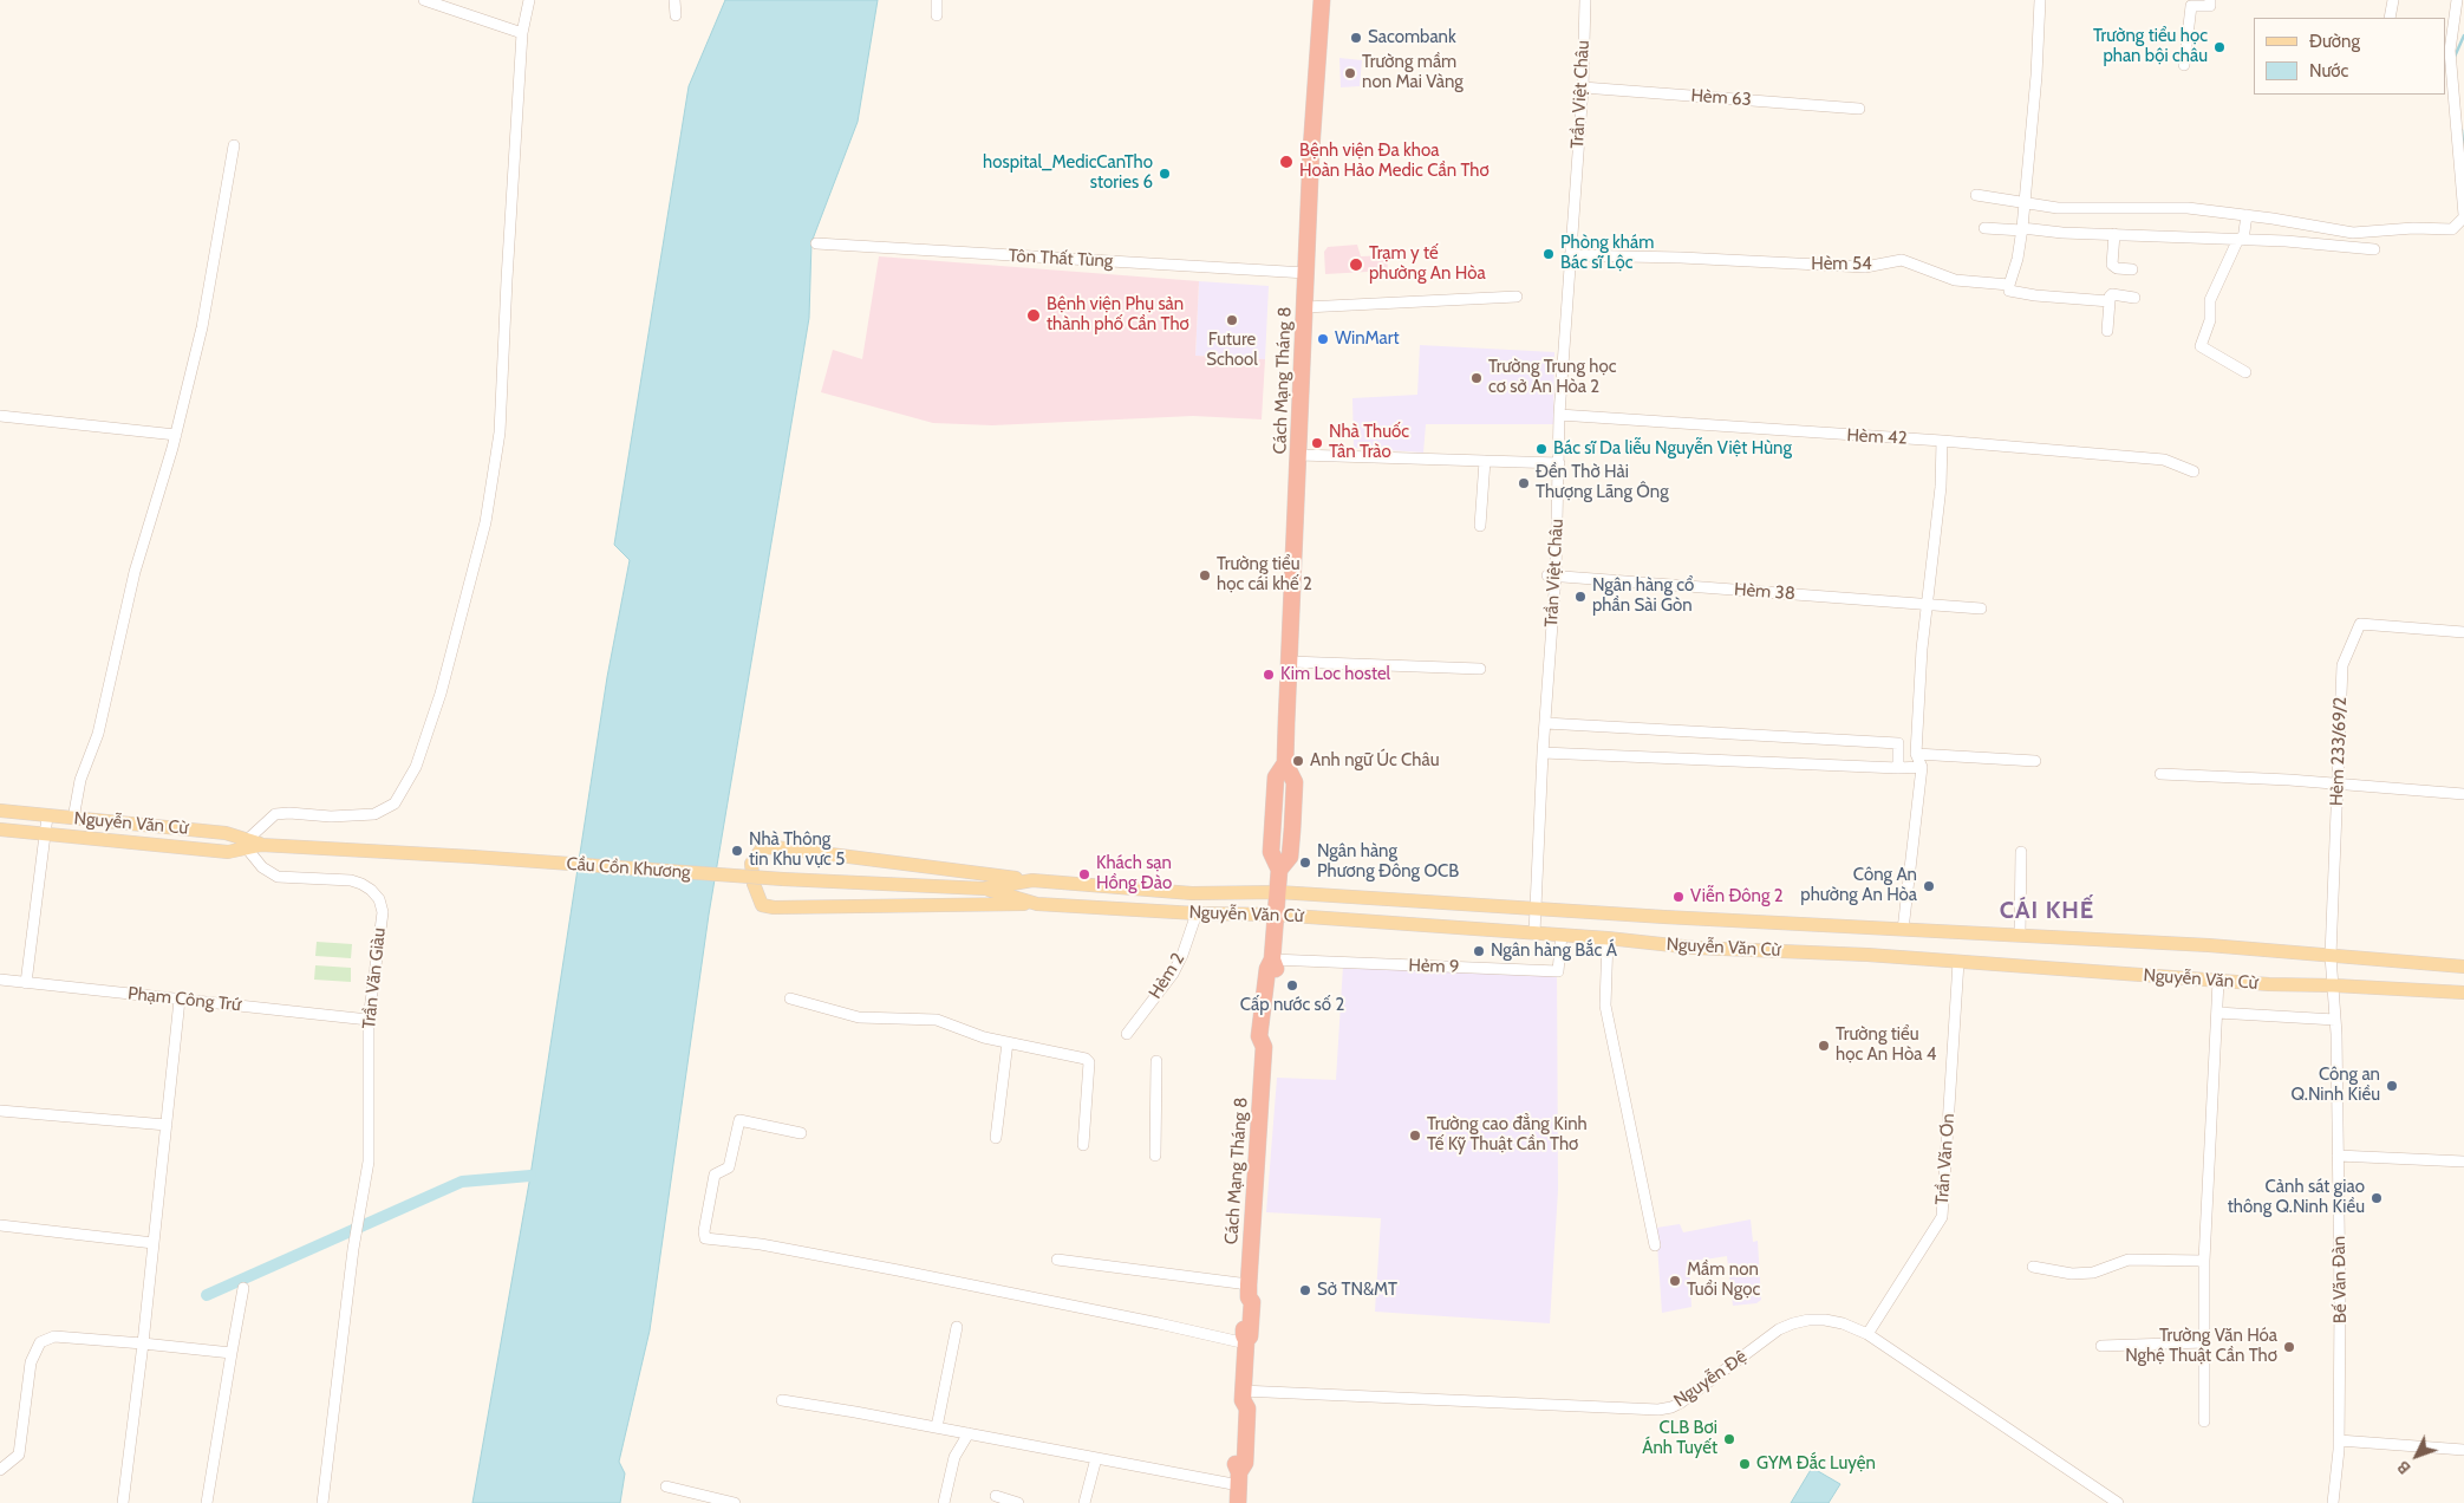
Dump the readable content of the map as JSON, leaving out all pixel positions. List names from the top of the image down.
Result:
{
  "streets": {
    "highway": ["Cách Mạng Tháng 8"],
    "main road": ["Nguyễn Văn Cừ", "Cầu Cồn Khương"],
    "street": [
      "Trần Việt Châu",
      "Hèm 63",
      "Tôn Thất Tùng",
      "Hèm 54",
      "Hèm 42",
      "Hèm 38",
      "Hẻm 233/69/2",
      "Hẻm 9",
      "Hẻm 2",
      "Trần Văn Giàu",
      "Phạm Công Trứ",
      "Trần Văn Ơn",
      "Bế Văn Đàn",
      "Nguyễn Đệ"
    ]
  },
  "crossings": [
    ["Trần Việt Châu", "Hèm 63"],
    ["Trần Việt Châu", "Hèm 54"],
    ["Trần Việt Châu", "Hèm 42"],
    ["Trần Việt Châu", "Hèm 38"],
    ["Trần Việt Châu", "Nguyễn Văn Cừ"],
    ["Tôn Thất Tùng", "Cách Mạng Tháng 8"],
    ["Cách Mạng Tháng 8", "Nguyễn Văn Cừ"],
    ["Cách Mạng Tháng 8", "Hẻm 9"],
    ["Cách Mạng Tháng 8", "Nguyễn Đệ"],
    ["Hẻm 233/69/2", "Nguyễn Văn Cừ"],
    ["Hẻm 233/69/2", "Bế Văn Đàn"],
    ["Nguyễn Văn Cừ", "Cầu Cồn Khương"],
    ["Nguyễn Văn Cừ", "Hẻm 9"],
    ["Nguyễn Văn Cừ", "Hẻm 2"],
    ["Nguyễn Văn Cừ", "Trần Văn Giàu"],
    ["Nguyễn Văn Cừ", "Trần Văn Ơn"],
    ["Nguyễn Văn Cừ", "Bế Văn Đàn"],
    ["Trần Văn Giàu", "Phạm Công Trứ"],
    ["Trần Văn Ơn", "Nguyễn Đệ"]
  ],
  "districts": ["CÁI KHẾ"],
  "places": [
    "Sacombank",
    "Trường tiểu học phan bội châu",
    "Trường mầm non Mai Vàng",
    "Bệnh viện Đa khoa Hoàn Hảo Medic Cần Thơ",
    "hospital_MedicCanTho stories 6",
    "Phòng khám Bác sĩ Lộc",
    "Trạm y tế phường An Hòa",
    "Bệnh viện Phụ sản thành phố Cần Thơ",
    "Future School",
    "WinMart",
    "Trường Trung học cơ sở An Hòa 2",
    "Nhà Thuốc Tân Trào",
    "Bác sĩ Da liễu Nguyễn Việt Hùng",
    "Đền Thờ Hải Thượng Lãng Ông",
    "Trường tiểu học cái khế 2",
    "Ngân hàng cổ phần Sài Gòn",
    "Kim Loc hostel",
    "Anh ngữ Úc Châu",
    "Nhà Thông tin Khu vực 5",
    "Ngân hàng Phương Đông OCB",
    "Khách sạn Hồng Đào",
    "Công An phường An Hòa",
    "Viễn Đông 2",
    "Ngân hàng Bắc Á",
    "Cấp nước số 2",
    "Trường tiểu học An Hòa 4",
    "Công an Q.Ninh Kiều",
    "Trường cao đẳng Kinh Tế Kỹ Thuật Cần Thơ",
    "Cảnh sát giao thông Q.Ninh Kiều",
    "Mầm non Tuổi Ngọc",
    "Sở TN&MT",
    "Trường Văn Hóa Nghệ Thuật Cần Thơ",
    "CLB Bơi Ánh Tuyết",
    "GYM Đắc Luyện"
  ],
  "legend": ["Đường", "Nước"],
  "north": "bottom left"
}
